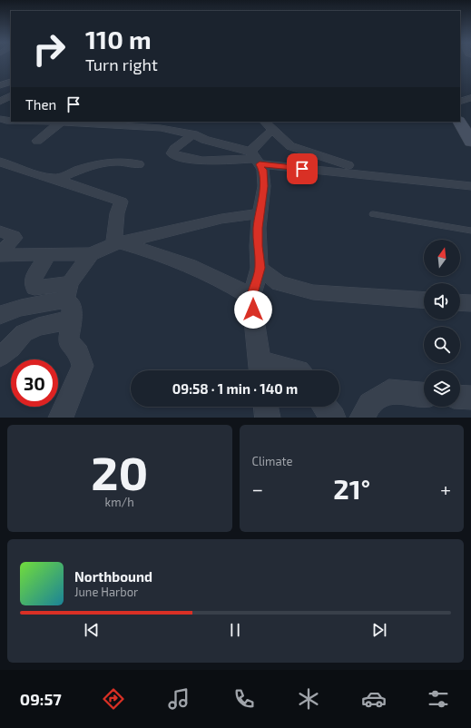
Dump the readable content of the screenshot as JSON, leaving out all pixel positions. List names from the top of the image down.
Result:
{
  "north": "top",
  "page": {
    "turn": ["110 m", "Turn right"],
    "then": "Then",
    "limit": "30",
    "trip": "09:58 · 1 min · 140 m",
    "tile": [
      ["20", "km/h"],
      "Climate"
    ],
    "heat": ["−", "21°", "+"],
    "song": ["Northbound", "June Harbor"],
    "tabs": "09:57"
  }
}
